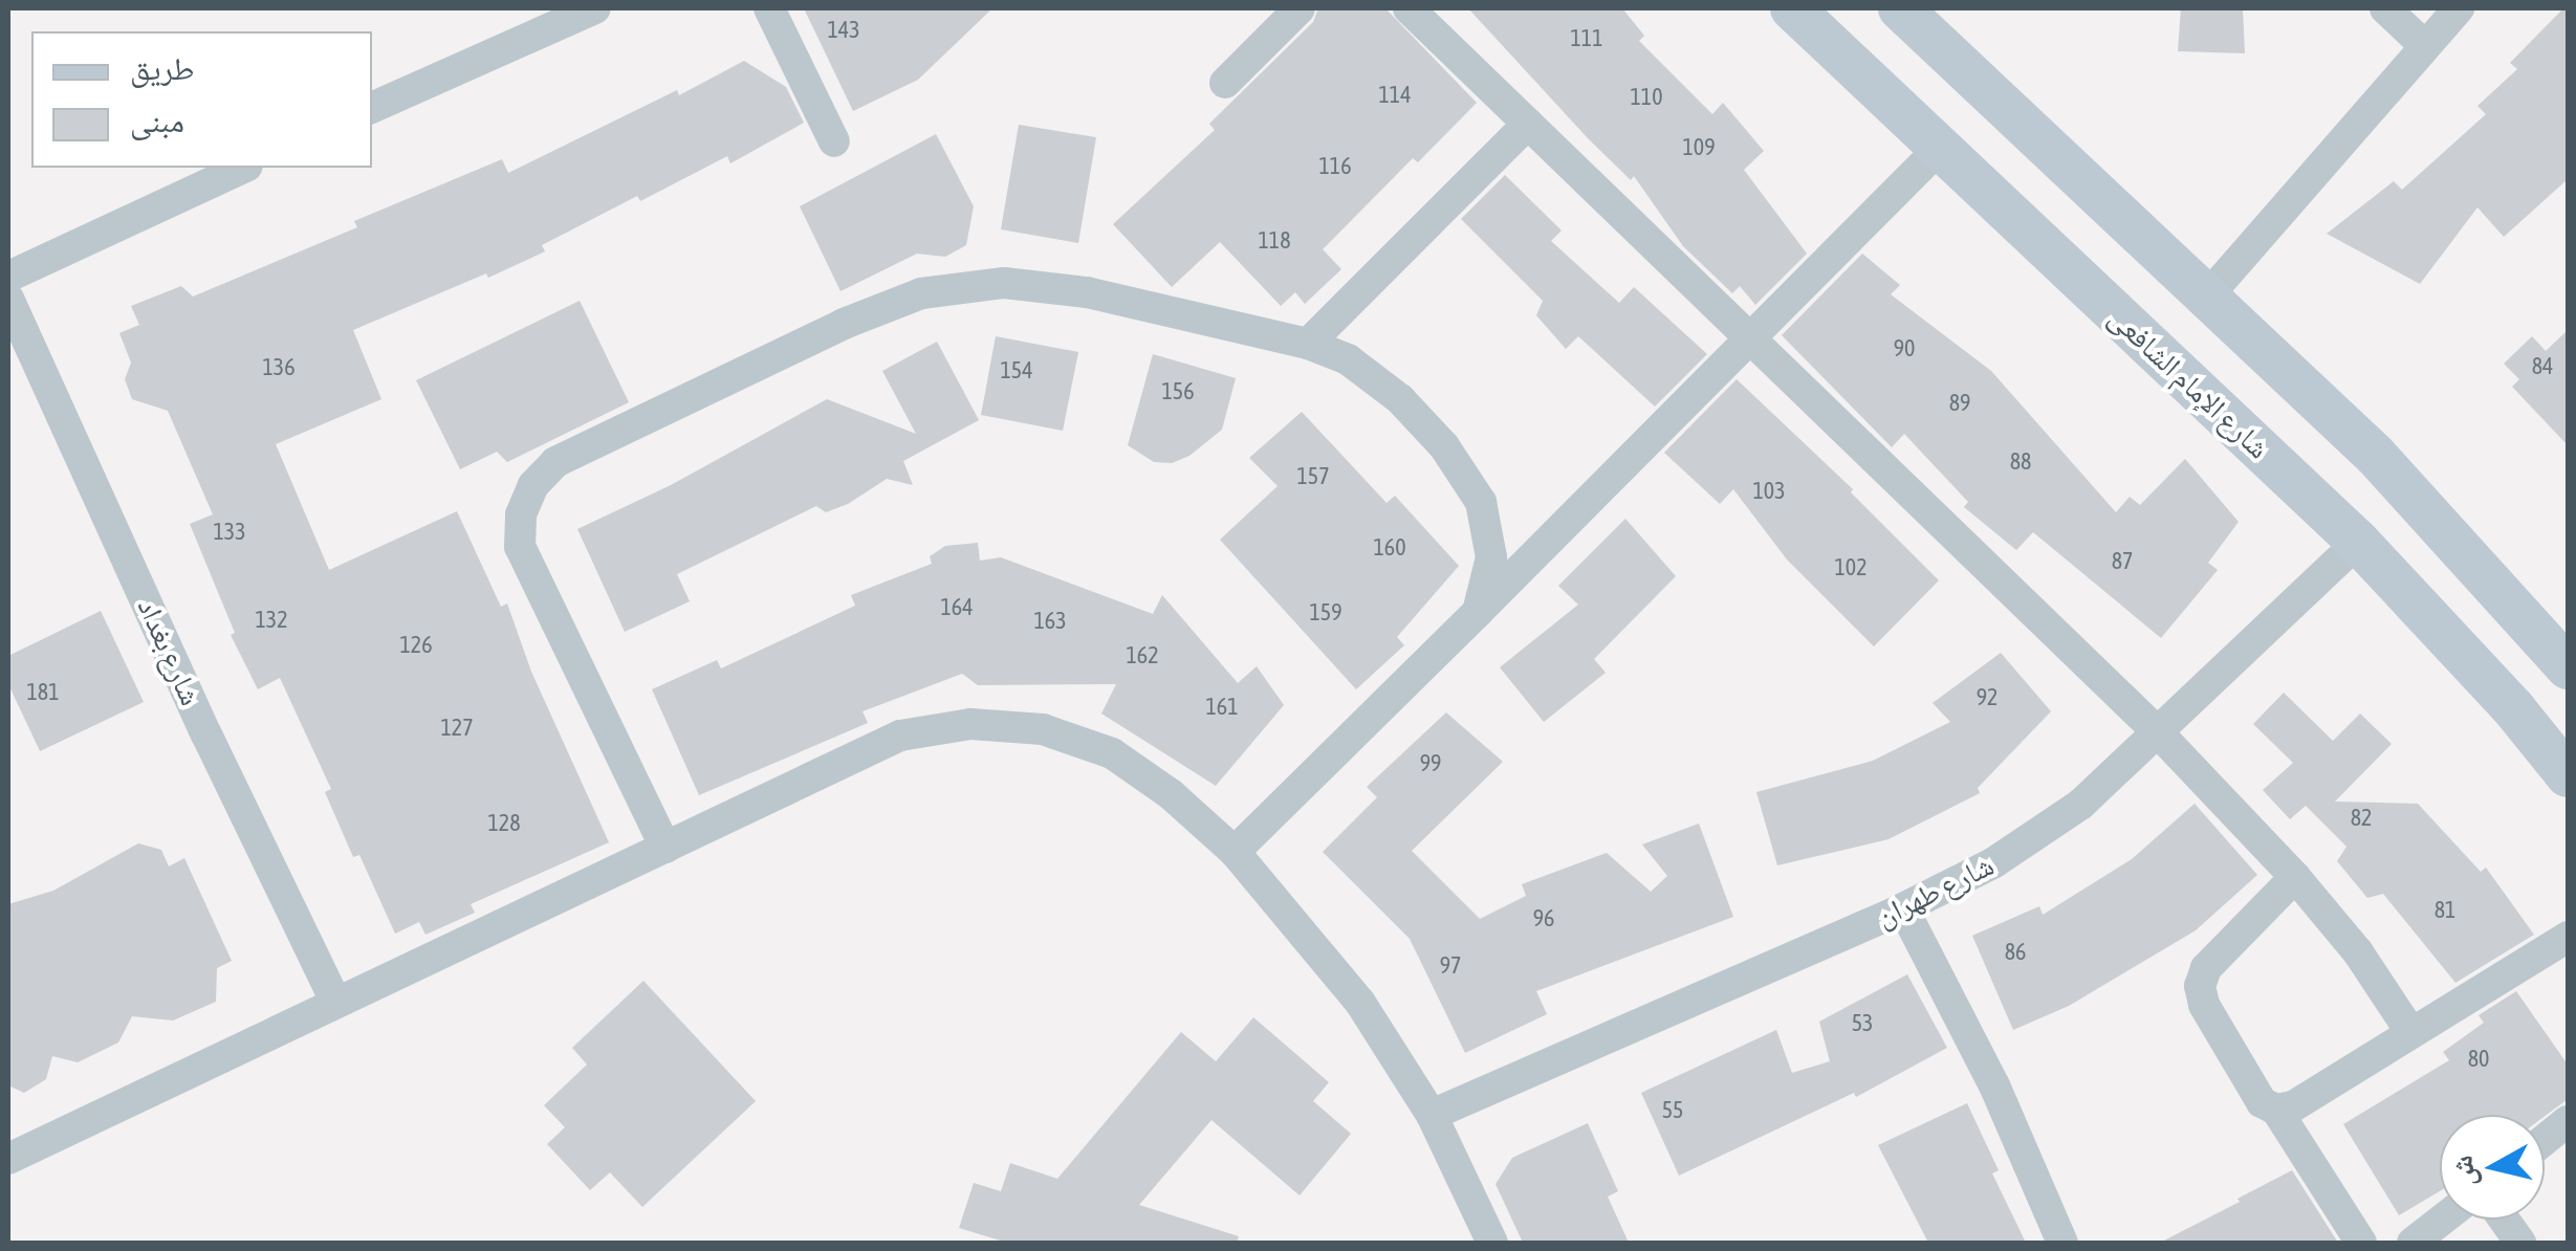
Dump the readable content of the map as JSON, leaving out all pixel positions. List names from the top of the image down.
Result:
{
  "streets": {
    "street": ["شارع الإمام الشافعى", "شارع بغداد", "شارع طهران"]
  },
  "crossings": [
    ["شارع الإمام الشافعى", "شارع طهران"]
  ],
  "house_numbers": [
    "143",
    "111",
    "114",
    "110",
    "109",
    "116",
    "118",
    "90",
    "84",
    "136",
    "154",
    "156",
    "89",
    "88",
    "157",
    "103",
    "133",
    "160",
    "87",
    "102",
    "164",
    "159",
    "132",
    "163",
    "126",
    "162",
    "181",
    "92",
    "161",
    "127",
    "99",
    "82",
    "128",
    "81",
    "96",
    "86",
    "97",
    "53",
    "80",
    "55"
  ],
  "legend": ["طريق", "مبنى"],
  "north": "left"
}
